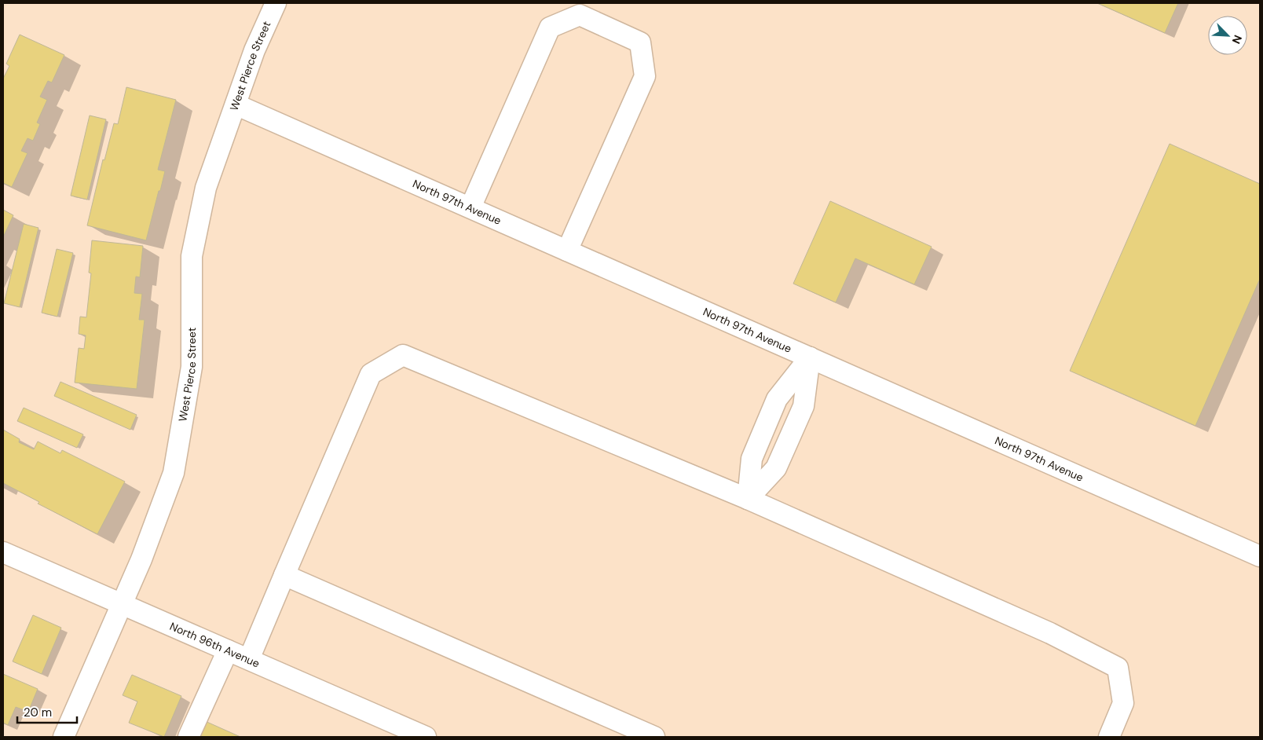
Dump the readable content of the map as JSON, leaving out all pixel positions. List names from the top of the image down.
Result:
{
  "streets": {
    "street": ["West Pierce Street", "North 97th Avenue", "North 96th Avenue"]
  },
  "crossings": [
    ["West Pierce Street", "North 97th Avenue"],
    ["West Pierce Street", "North 96th Avenue"]
  ],
  "scale_bar": "20 m",
  "north": "bottom right"
}
